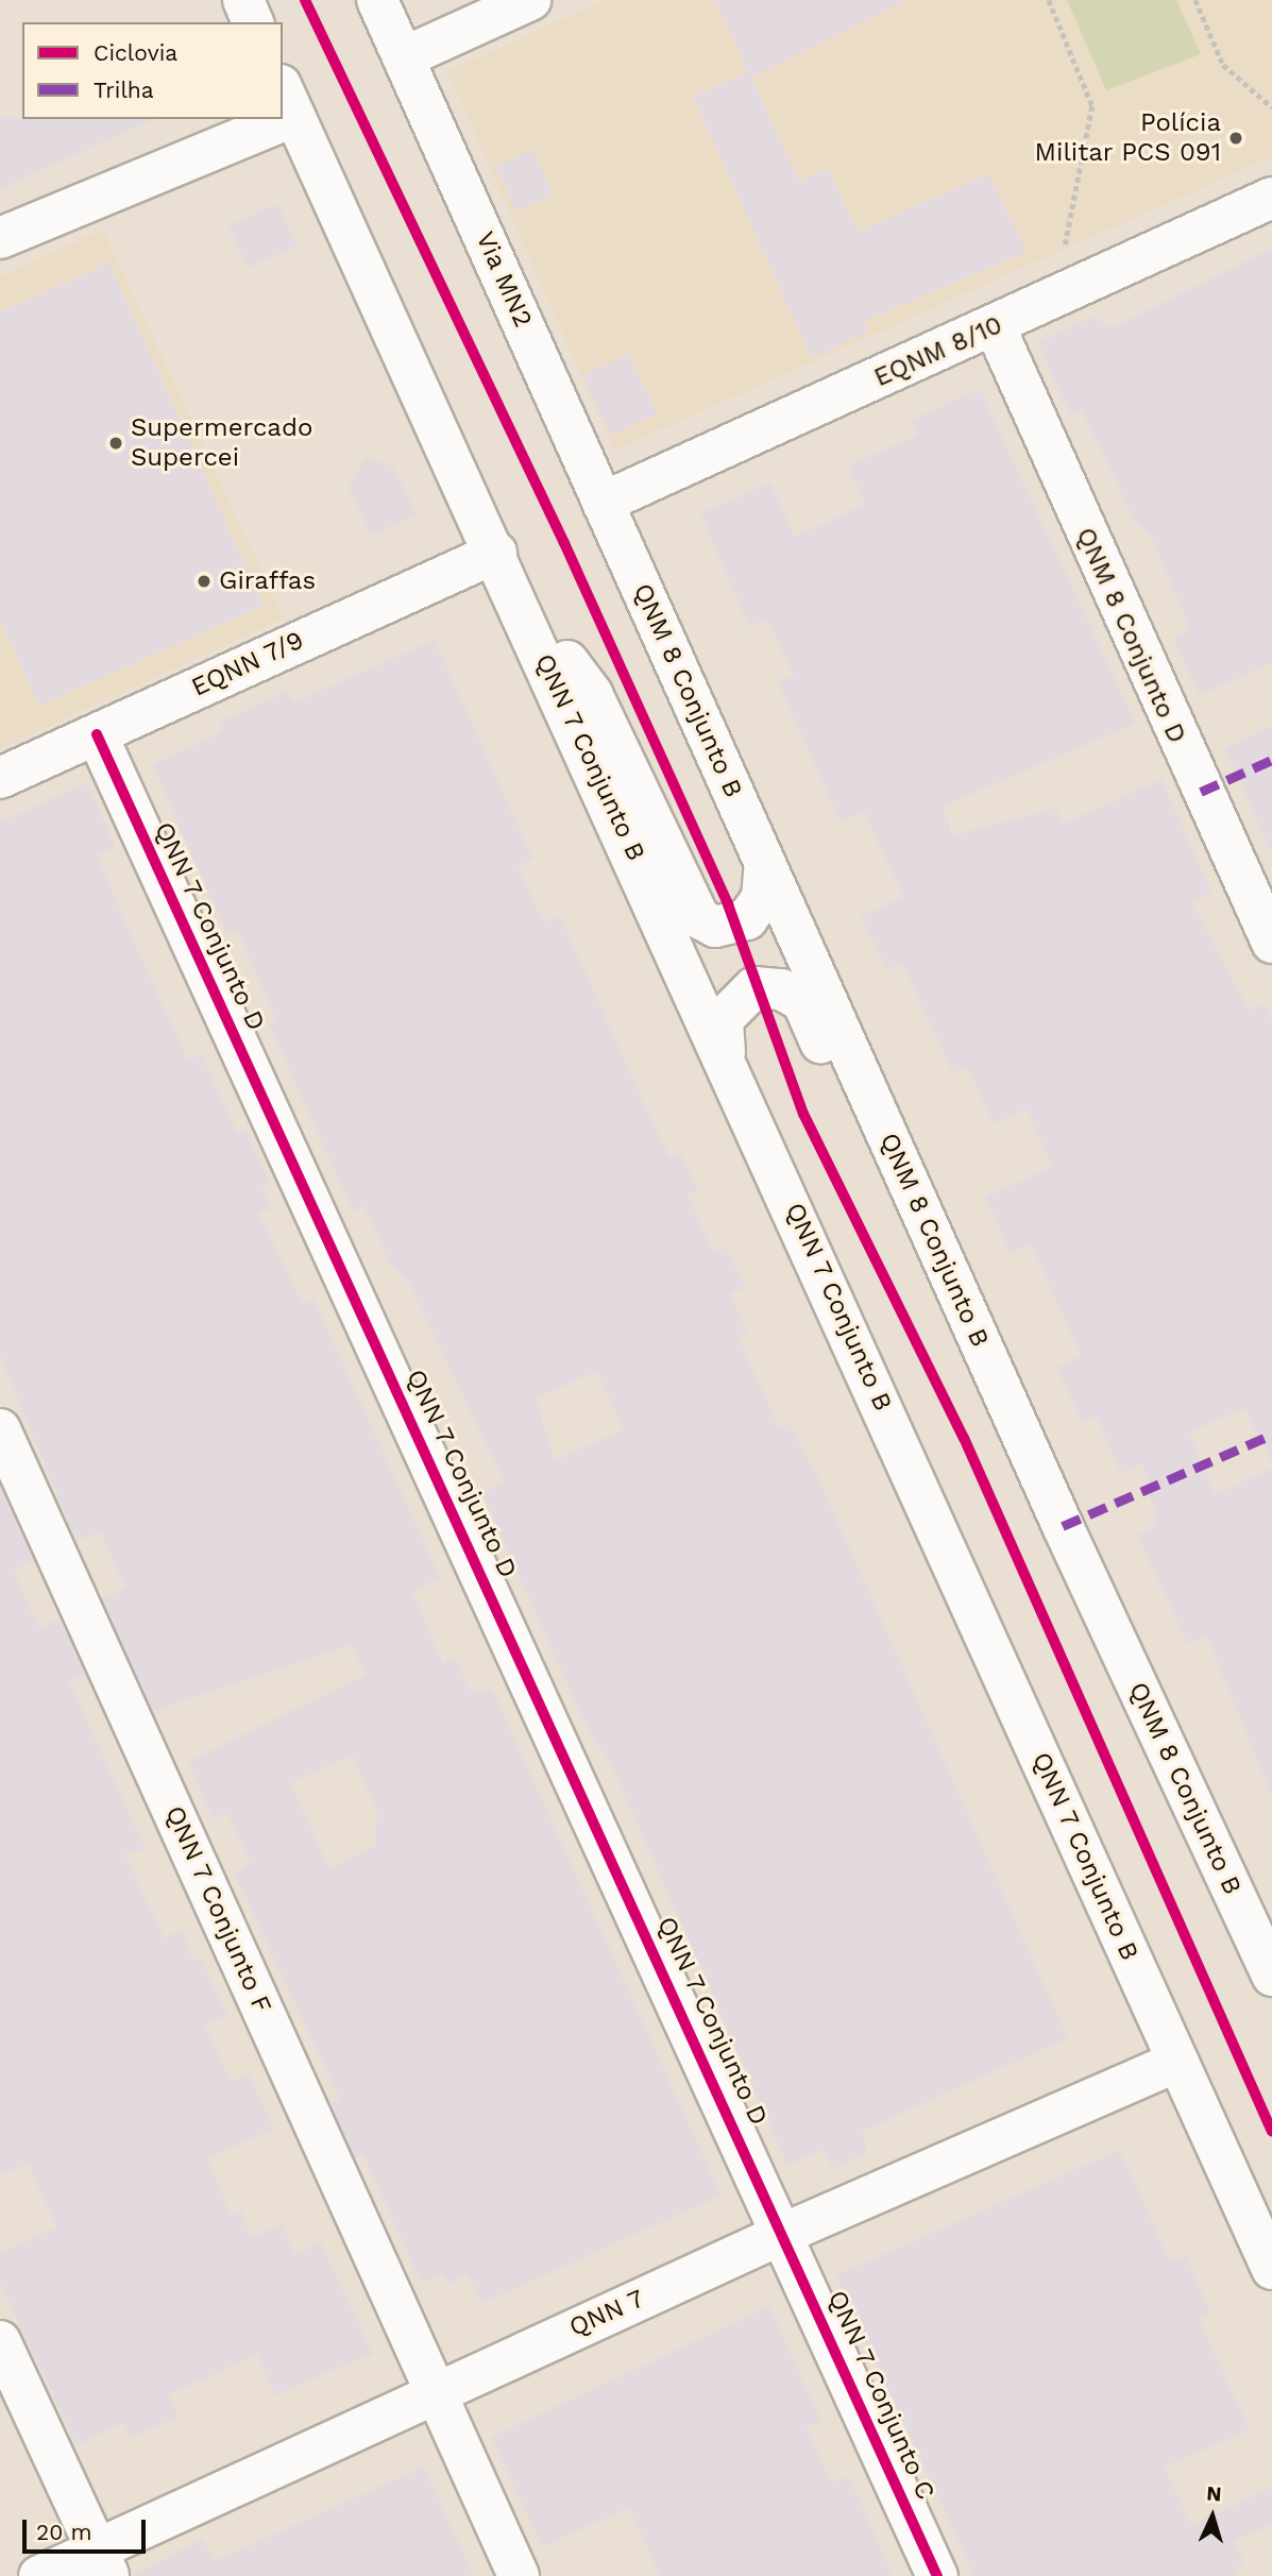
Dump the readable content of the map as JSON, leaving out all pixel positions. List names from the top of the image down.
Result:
{
  "streets": {
    "street": [
      "Via MN2",
      "EQNM 8/10",
      "QNM 8 Conjunto D",
      "EQNN 7/9",
      "QNM 8 Conjunto B",
      "QNN 7 Conjunto B",
      "QNN 7 Conjunto D",
      "QNN 7 Conjunto F",
      "QNN 7",
      "QNN 7 Conjunto C"
    ]
  },
  "crossings": [
    ["Via MN2", "EQNM 8/10"],
    ["Via MN2", "QNM 8 Conjunto B"],
    ["EQNM 8/10", "QNM 8 Conjunto D"],
    ["EQNM 8/10", "QNM 8 Conjunto B"],
    ["EQNN 7/9", "QNN 7 Conjunto B"],
    ["EQNN 7/9", "QNN 7 Conjunto D"],
    ["QNN 7 Conjunto B", "QNN 7"],
    ["QNN 7 Conjunto D", "QNN 7"],
    ["QNN 7 Conjunto D", "QNN 7 Conjunto C"],
    ["QNN 7 Conjunto F", "QNN 7"],
    ["QNN 7", "QNN 7 Conjunto C"]
  ],
  "places": ["Polícia Militar PCS 091", "Supermercado Supercei", "Giraffas"],
  "legend": ["Ciclovia", "Trilha"],
  "scale_bar": "20 m",
  "north": "top"
}
